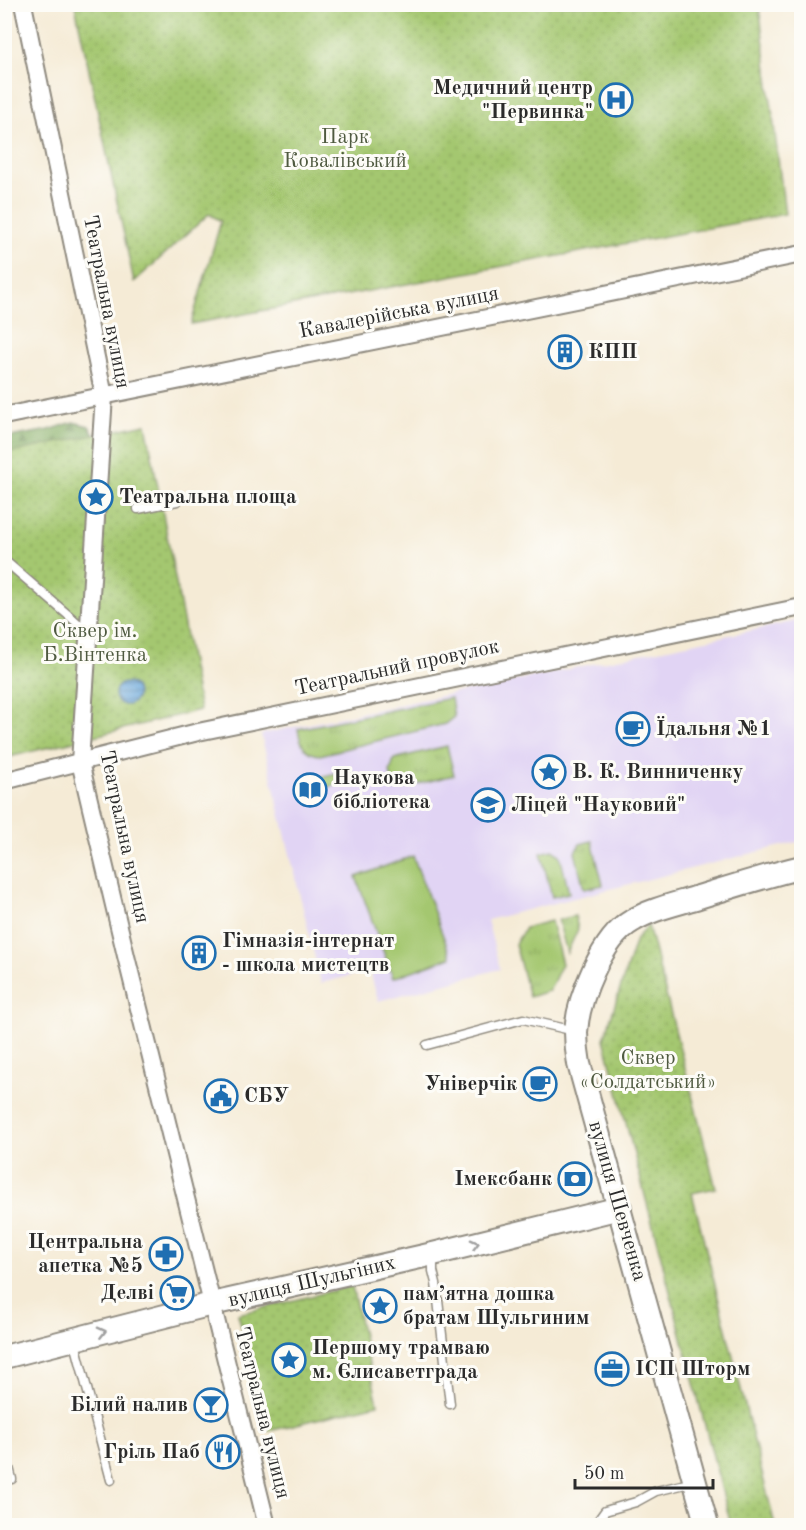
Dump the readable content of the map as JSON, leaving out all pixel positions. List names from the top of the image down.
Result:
{
  "streets": {
    "main road": ["вулиця Шевченка", "вулиця Шульгіних"],
    "street": ["Театральна вулиця", "Кавалерійська вулиця", "Театральний провулок"]
  },
  "crossings": [
    ["Театральна вулиця", "Кавалерійська вулиця"],
    ["Театральна вулиця", "Театральний провулок"],
    ["Театральна вулиця", "вулиця Шульгіних"],
    ["вулиця Шевченка", "вулиця Шульгіних"]
  ],
  "one_way": ["вулиця Шульгіних"],
  "parks": ["Парк Ковалівський", "Сквер ім. Б.Вінтенка", "Сквер «Солдатський»"],
  "places": {
    "hospital": ["Медичний центр \"Первинка\""],
    "building": ["КПП", "Гімназія-інтернат - школа мистецтв"],
    "place": [
      "Театральна площа",
      "В. К. Винниченку",
      "пам’ятна дошка братам Шульгиним",
      "Першому трамваю м. Єлисаветграда"
    ],
    "cafe": ["Їдальня №1", "Універчік"],
    "library": ["Наукова бібліотека"],
    "school or university": ["Ліцей \"Науковий\""],
    "public building": ["СБУ"],
    "bank": ["Імексбанк"],
    "pharmacy": ["Центральна апетка №5"],
    "supermarket": ["Делві"],
    "office": ["ІСП Шторм"],
    "bar": ["Білий налив"],
    "restaurant": ["Гріль Паб"]
  },
  "scale_bar": "50 m"
}
